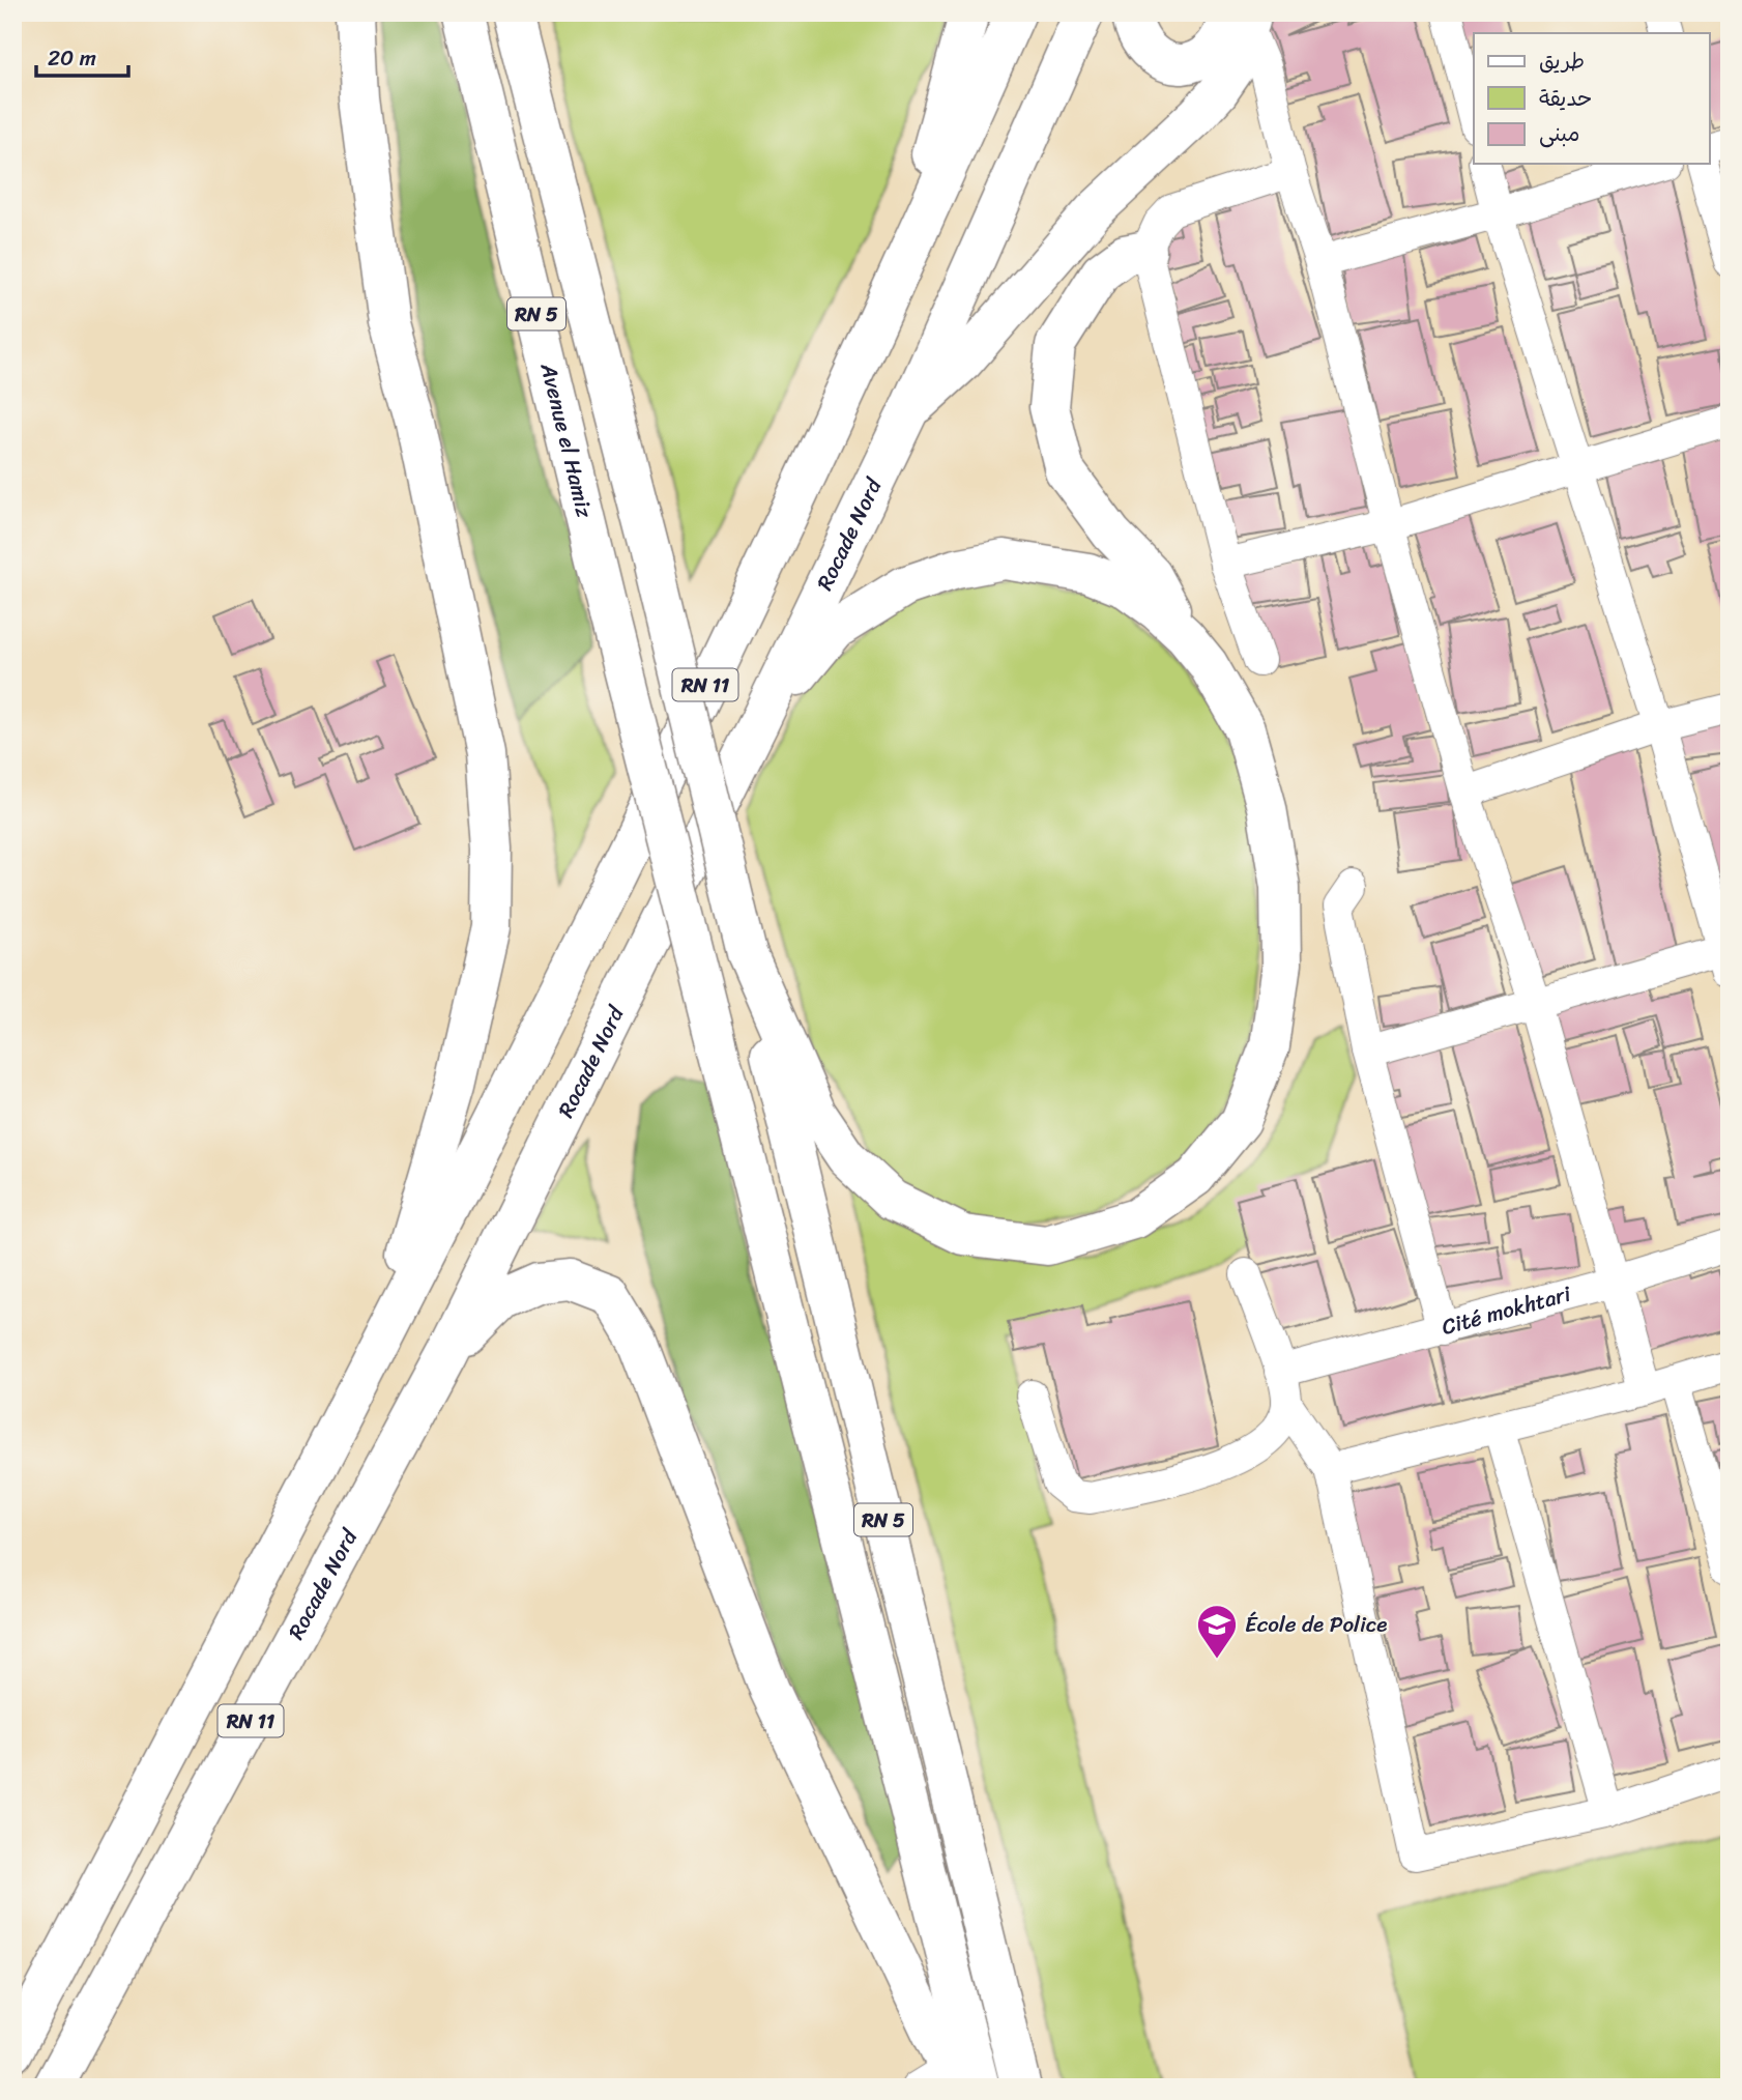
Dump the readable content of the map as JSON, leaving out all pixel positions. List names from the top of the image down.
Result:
{
  "streets": {
    "highway": [
      "RN 5",
      "Avenue el Hamiz",
      "Rocade Nord",
      "RN 11"
    ],
    "street": ["Cité mokhtari"]
  },
  "places": {
    "school or university": ["École de Police"]
  },
  "legend": ["طريق", "حديقة", "مبنى"],
  "scale_bar": "20 m"
}
